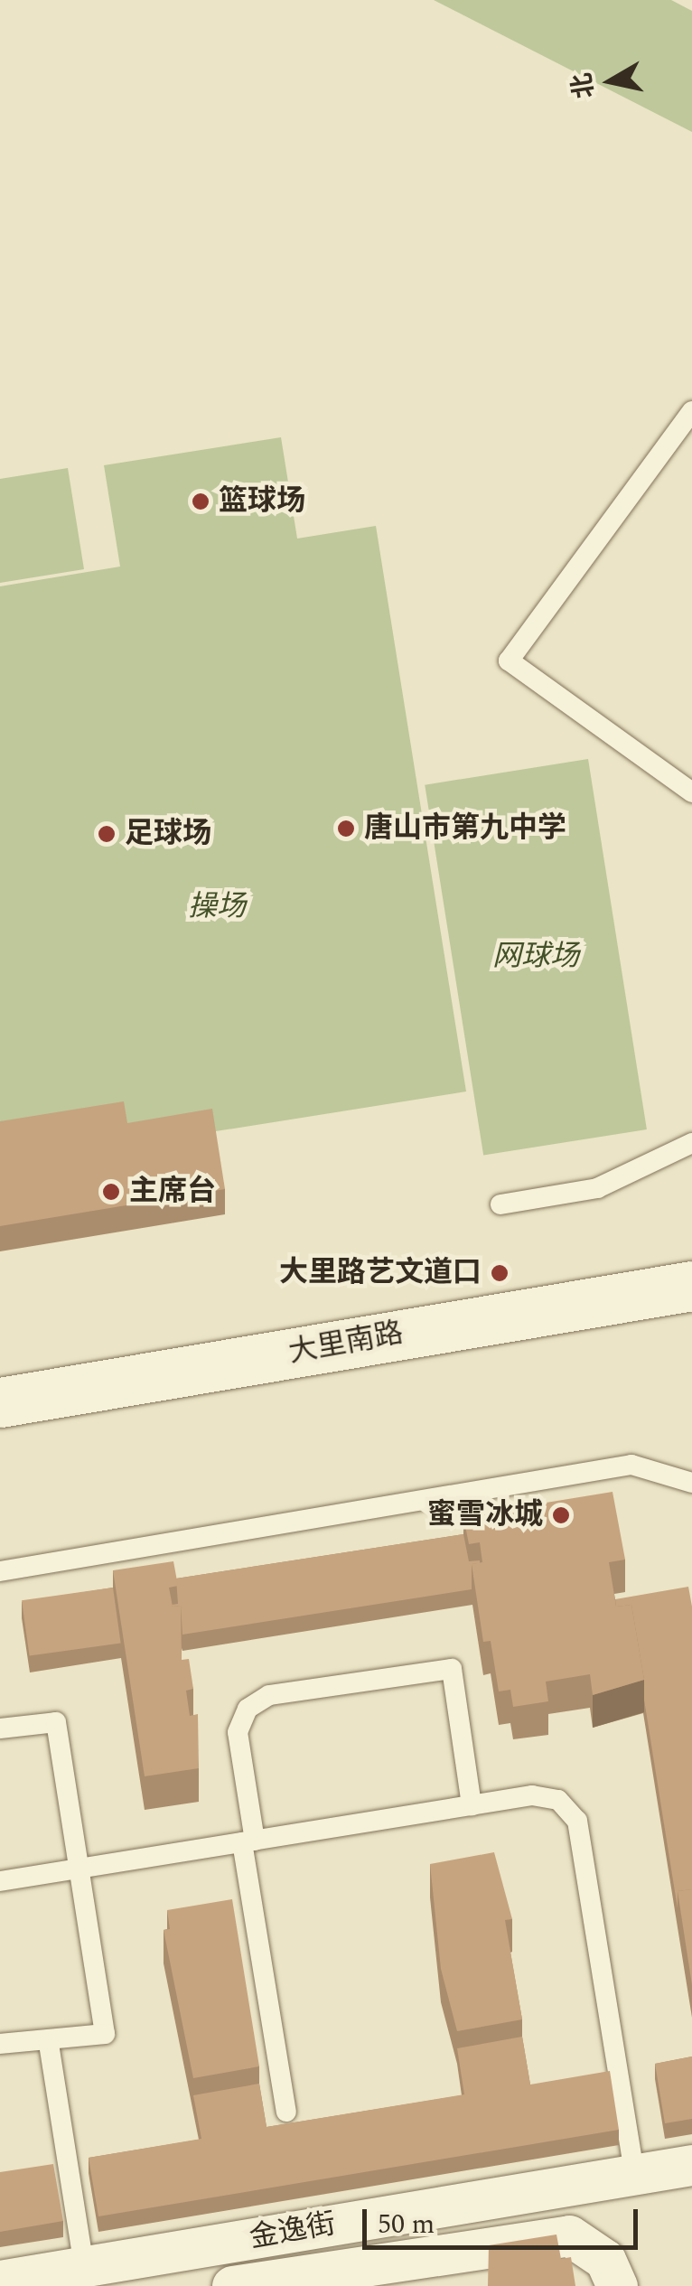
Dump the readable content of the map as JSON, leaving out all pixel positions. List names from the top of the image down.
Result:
{
  "streets": {
    "main road": ["大里南路"],
    "street": ["金逸街"]
  },
  "parks": ["操场", "网球场"],
  "places": [
    "篮球场",
    "唐山市第九中学",
    "足球场",
    "主席台",
    "大里路艺文道口",
    "蜜雪冰城"
  ],
  "scale_bar": "50 m",
  "north": "left"
}
